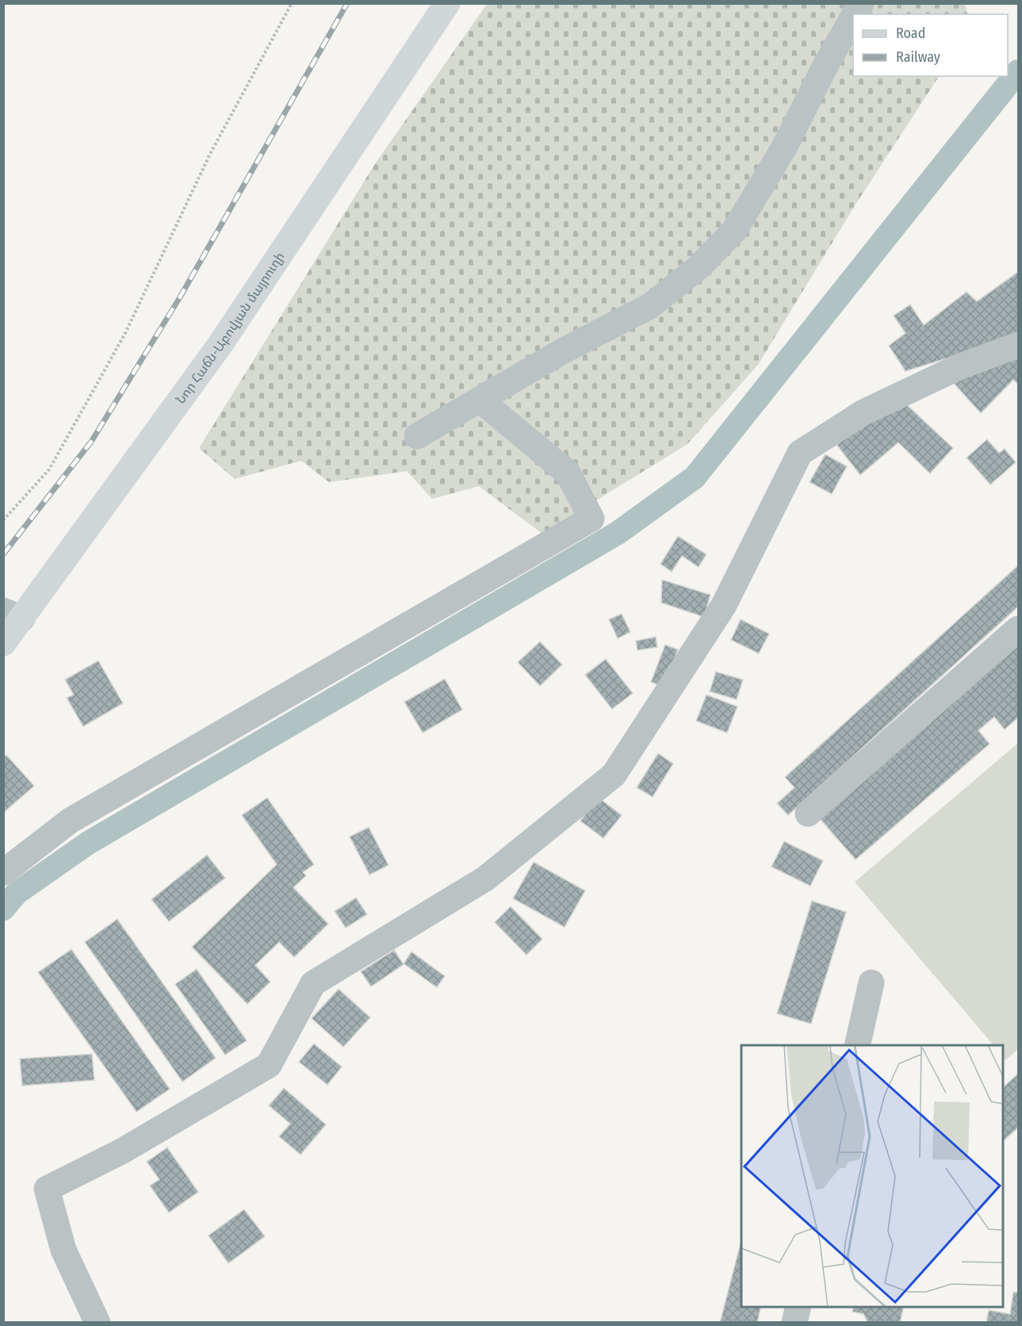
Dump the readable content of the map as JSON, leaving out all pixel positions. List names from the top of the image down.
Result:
{
  "streets": {
    "main road": ["Նոր Հաճն-Աբովյան մայրուղի"]
  },
  "legend": ["Road", "Railway"]
}
